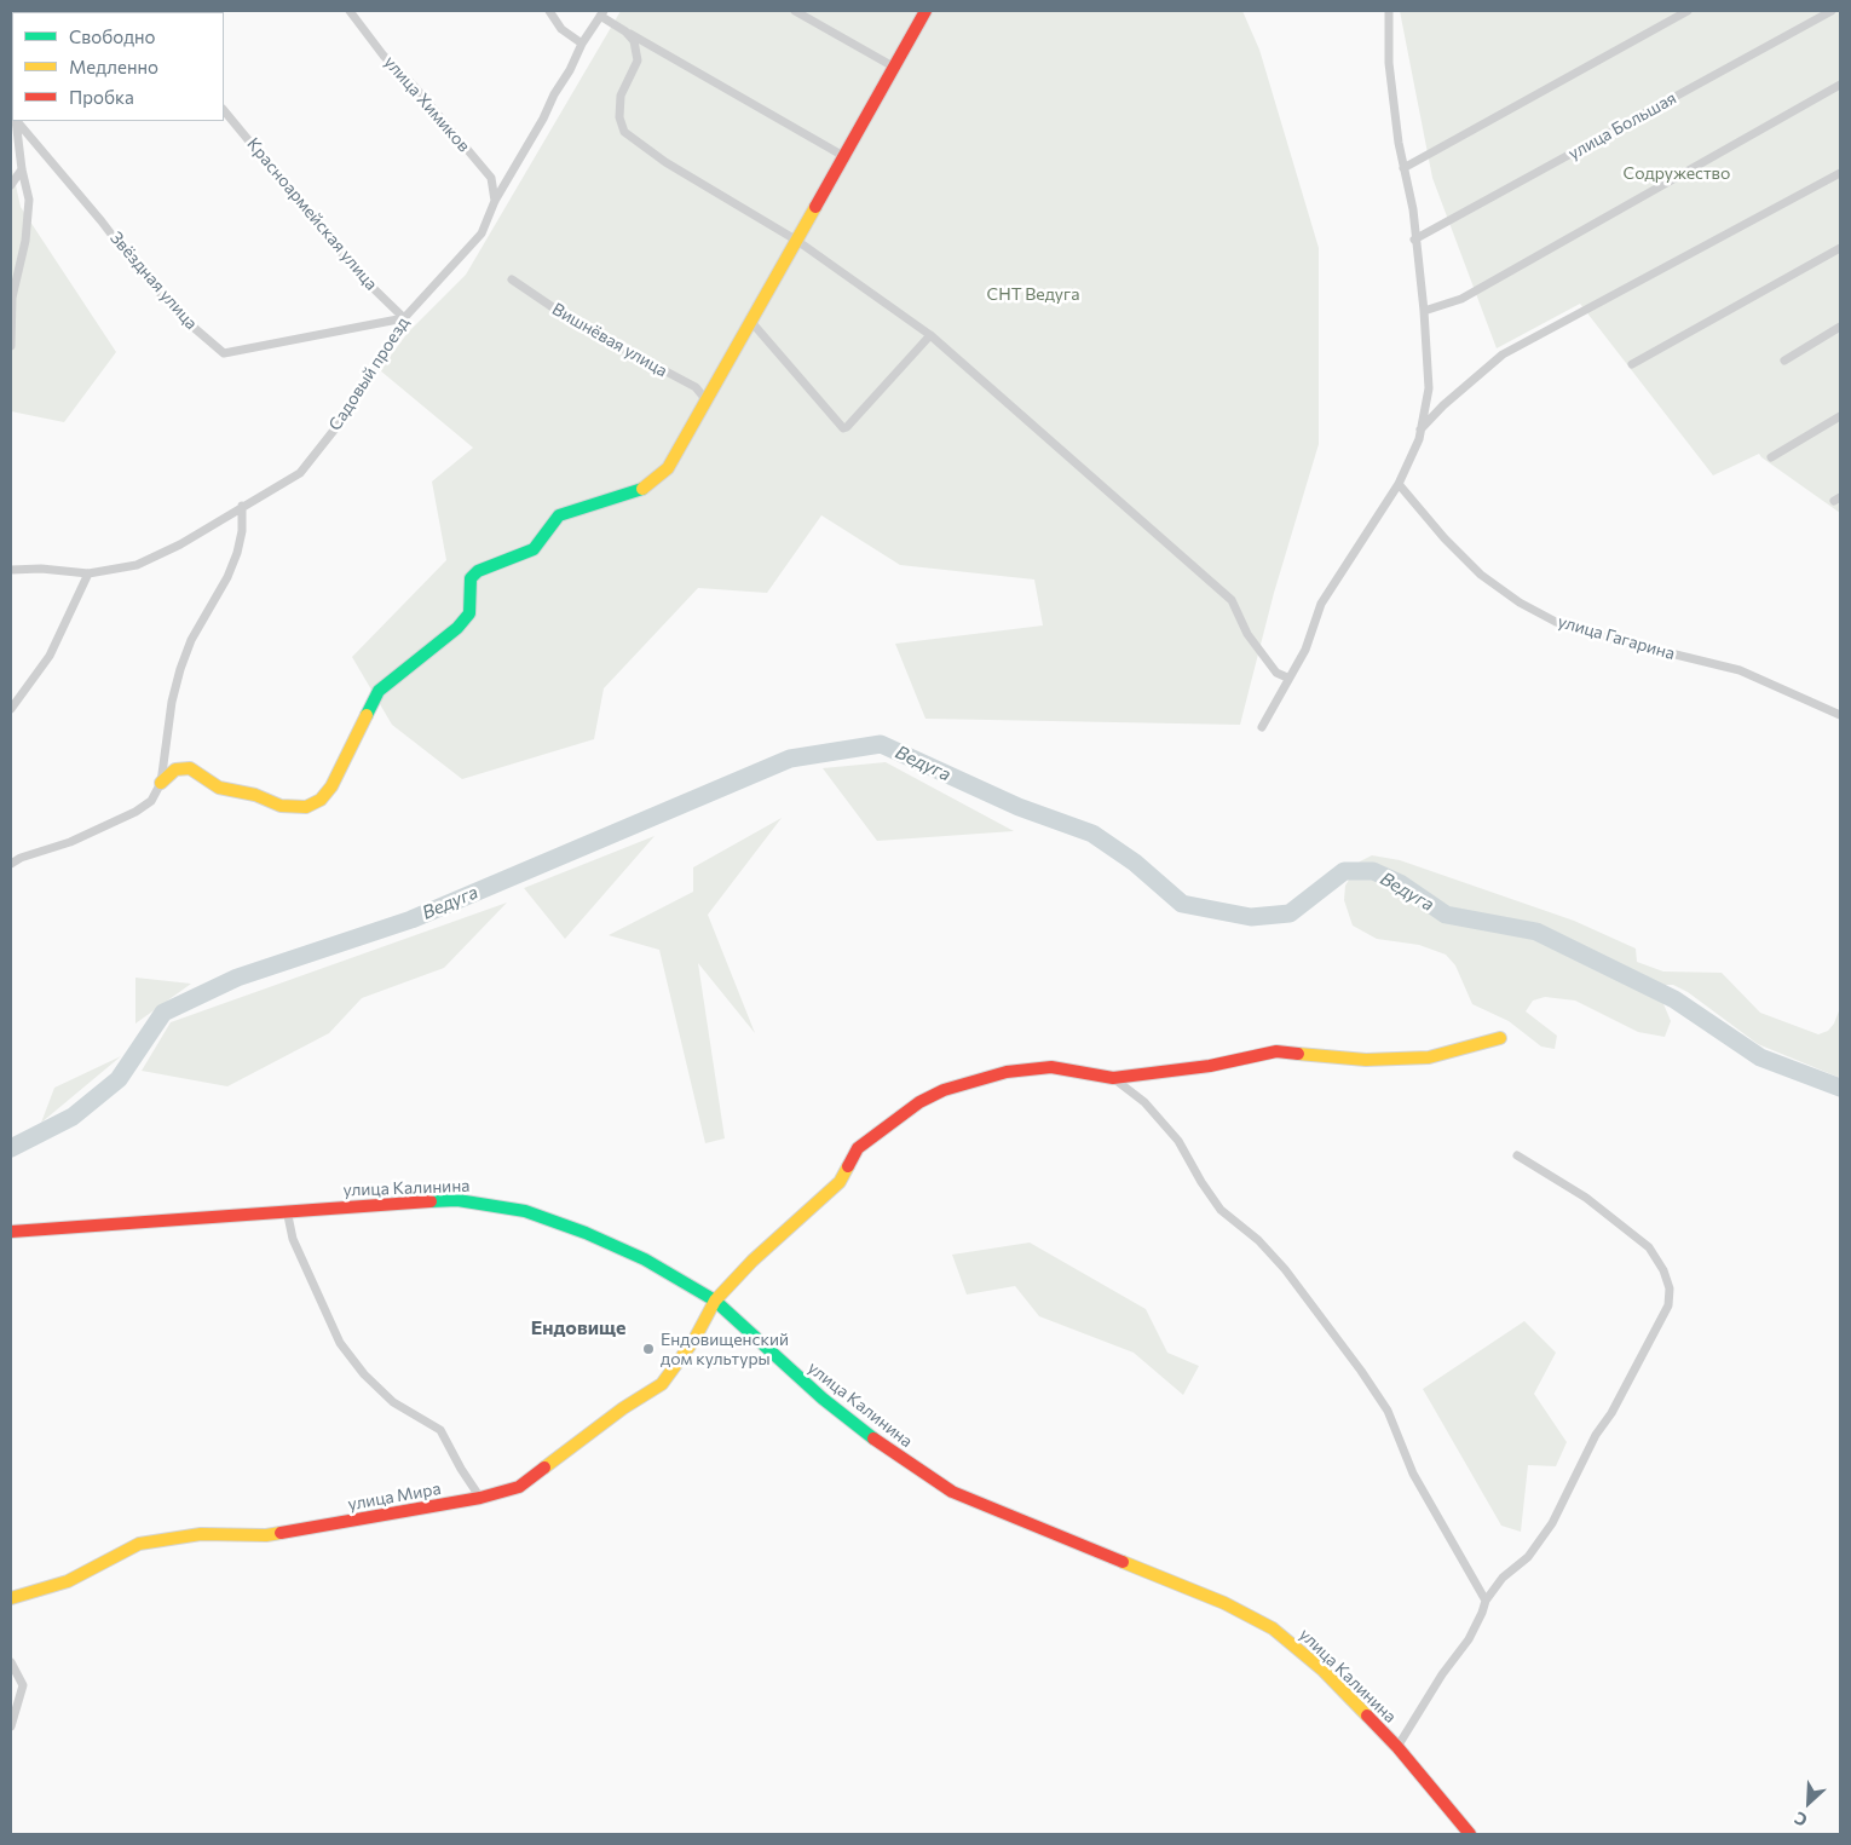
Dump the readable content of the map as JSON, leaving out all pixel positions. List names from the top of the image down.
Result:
{
  "streets": {
    "street": [
      "улица Химиков",
      "улица Большая",
      "Красноармейская улица",
      "Звёздная улица",
      "Вишнёвая улица",
      "Садовый проезд",
      "улица Гагарина",
      "улица Калинина",
      "улица Мира"
    ]
  },
  "crossings": [
    ["улица Химиков", "Садовый проезд"],
    ["Красноармейская улица", "Звёздная улица"],
    ["Красноармейская улица", "Садовый проезд"],
    ["Звёздная улица", "Садовый проезд"],
    ["улица Калинина", "улица Мира"]
  ],
  "districts": ["Ендовище"],
  "water": ["Ведуга"],
  "parks": ["Содружество", "СНТ Ведуга"],
  "places": ["Ендовищенский дом культуры"],
  "legend": ["Свободно", "Медленно", "Пробка"],
  "north": "bottom left"
}
